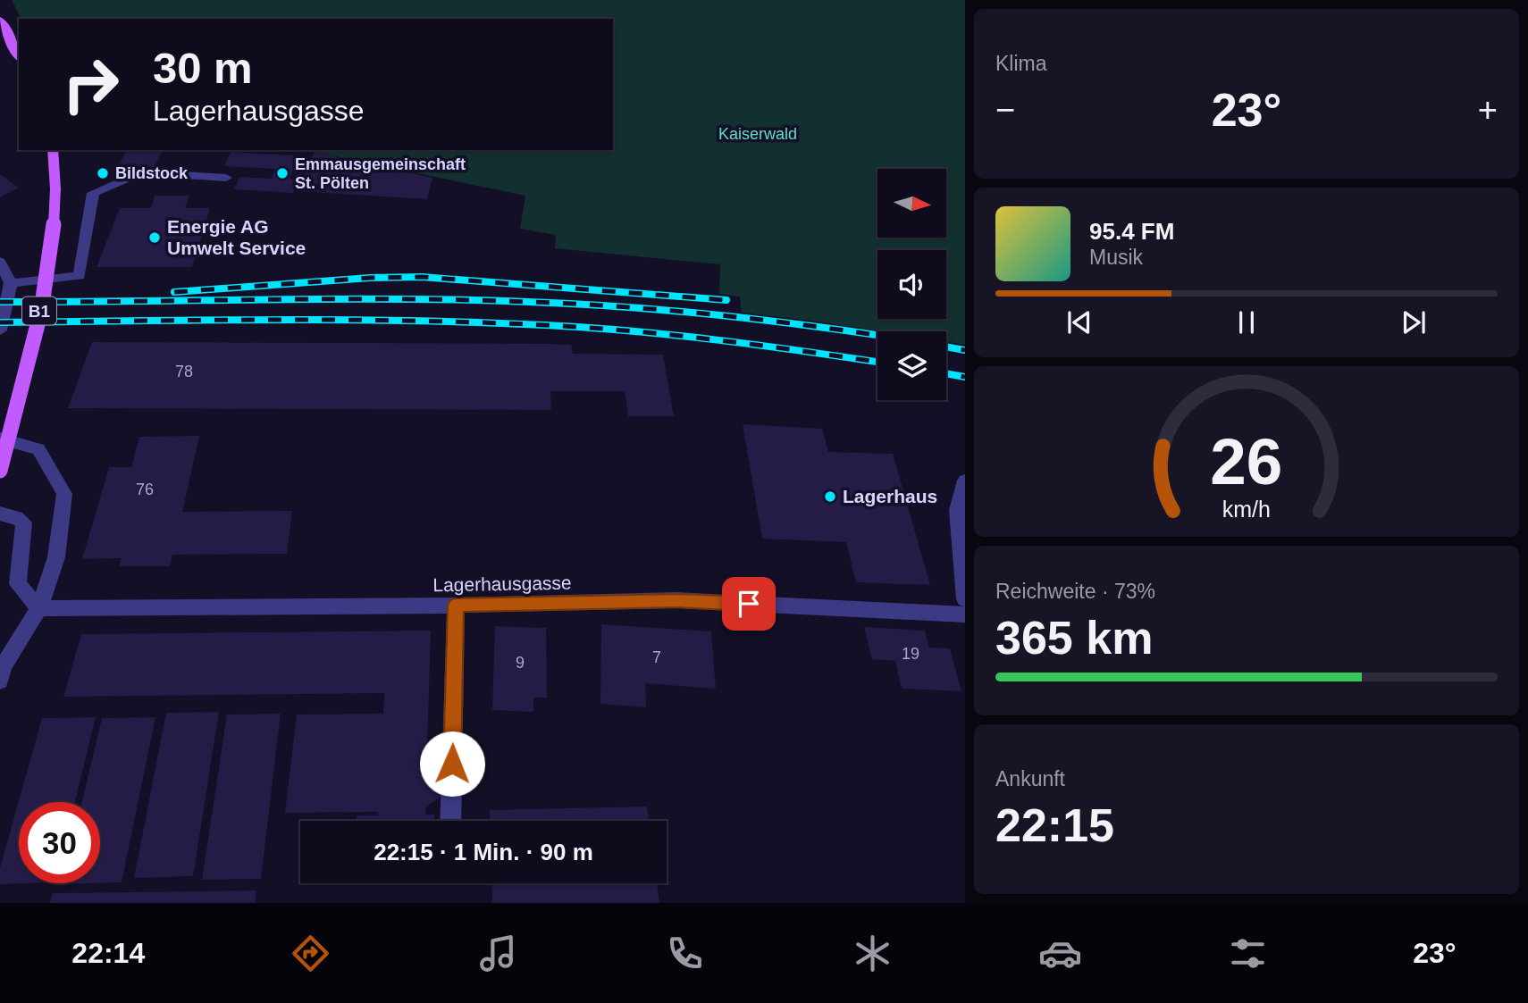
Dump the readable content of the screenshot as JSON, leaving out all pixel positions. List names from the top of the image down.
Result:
{
  "streets": {
    "main road": ["B1"],
    "street": ["Lagerhausgasse"]
  },
  "parks": ["Kaiserwald"],
  "places": [
    "Bildstock",
    "Emmausgemeinschaft St. Pölten",
    "Energie AG Umwelt Service",
    "Lagerhaus"
  ],
  "house_numbers": [
    "78",
    "76",
    "19",
    "7",
    "9"
  ],
  "north": "right",
  "page": {
    "tile": [
      "Klima",
      ["Reichweite · 73%", "365 km"],
      ["Ankunft", "22:15"]
    ],
    "turn": ["30 m", "Lagerhausgasse"],
    "heat": ["−", "23°", "+"],
    "song": ["95.4 FM", "Musik"],
    "limit": "30",
    "trip": "22:15 · 1 Min. · 90 m",
    "tabs": ["22:14", "23°"],
    "gauge": ["26", "km/h"]
  }
}
